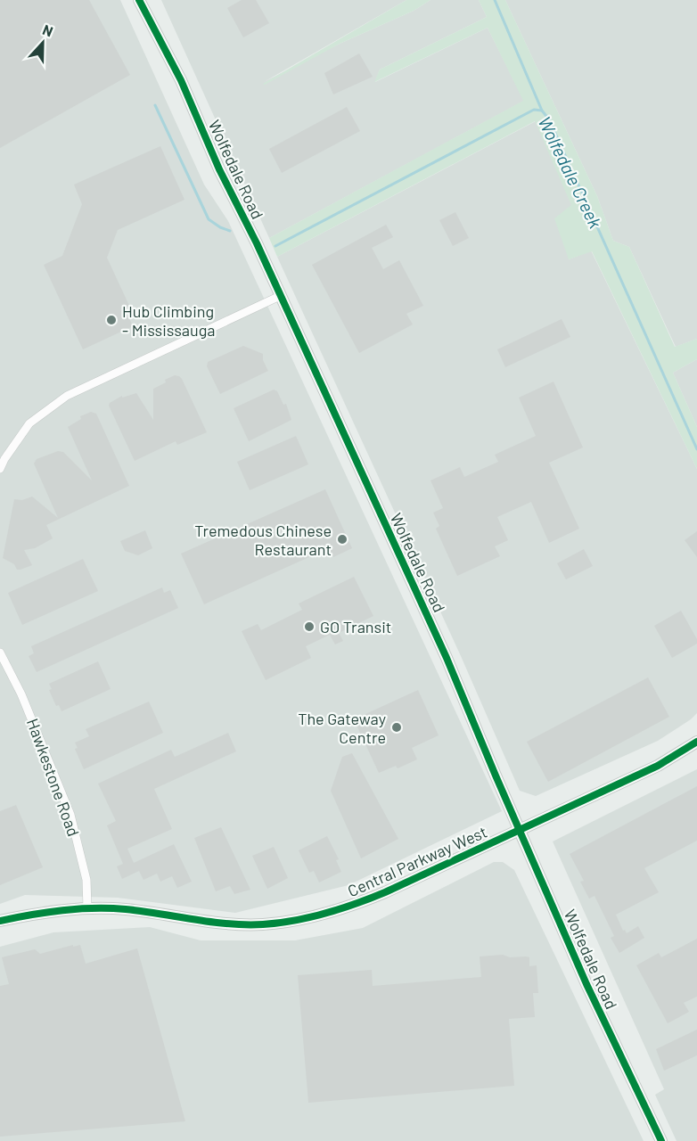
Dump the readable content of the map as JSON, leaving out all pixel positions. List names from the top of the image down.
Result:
{
  "streets": {
    "street": ["Wolfedale Road", "Hawkestone Road", "Central Parkway West"]
  },
  "crossings": [
    ["Wolfedale Road", "Central Parkway West"],
    ["Hawkestone Road", "Central Parkway West"]
  ],
  "water": ["Wolfedale Creek"],
  "places": [
    "Hub Climbing - Mississauga",
    "Tremedous Chinese Restaurant",
    "GO Transit",
    "The Gateway Centre"
  ],
  "north": "top"
}
